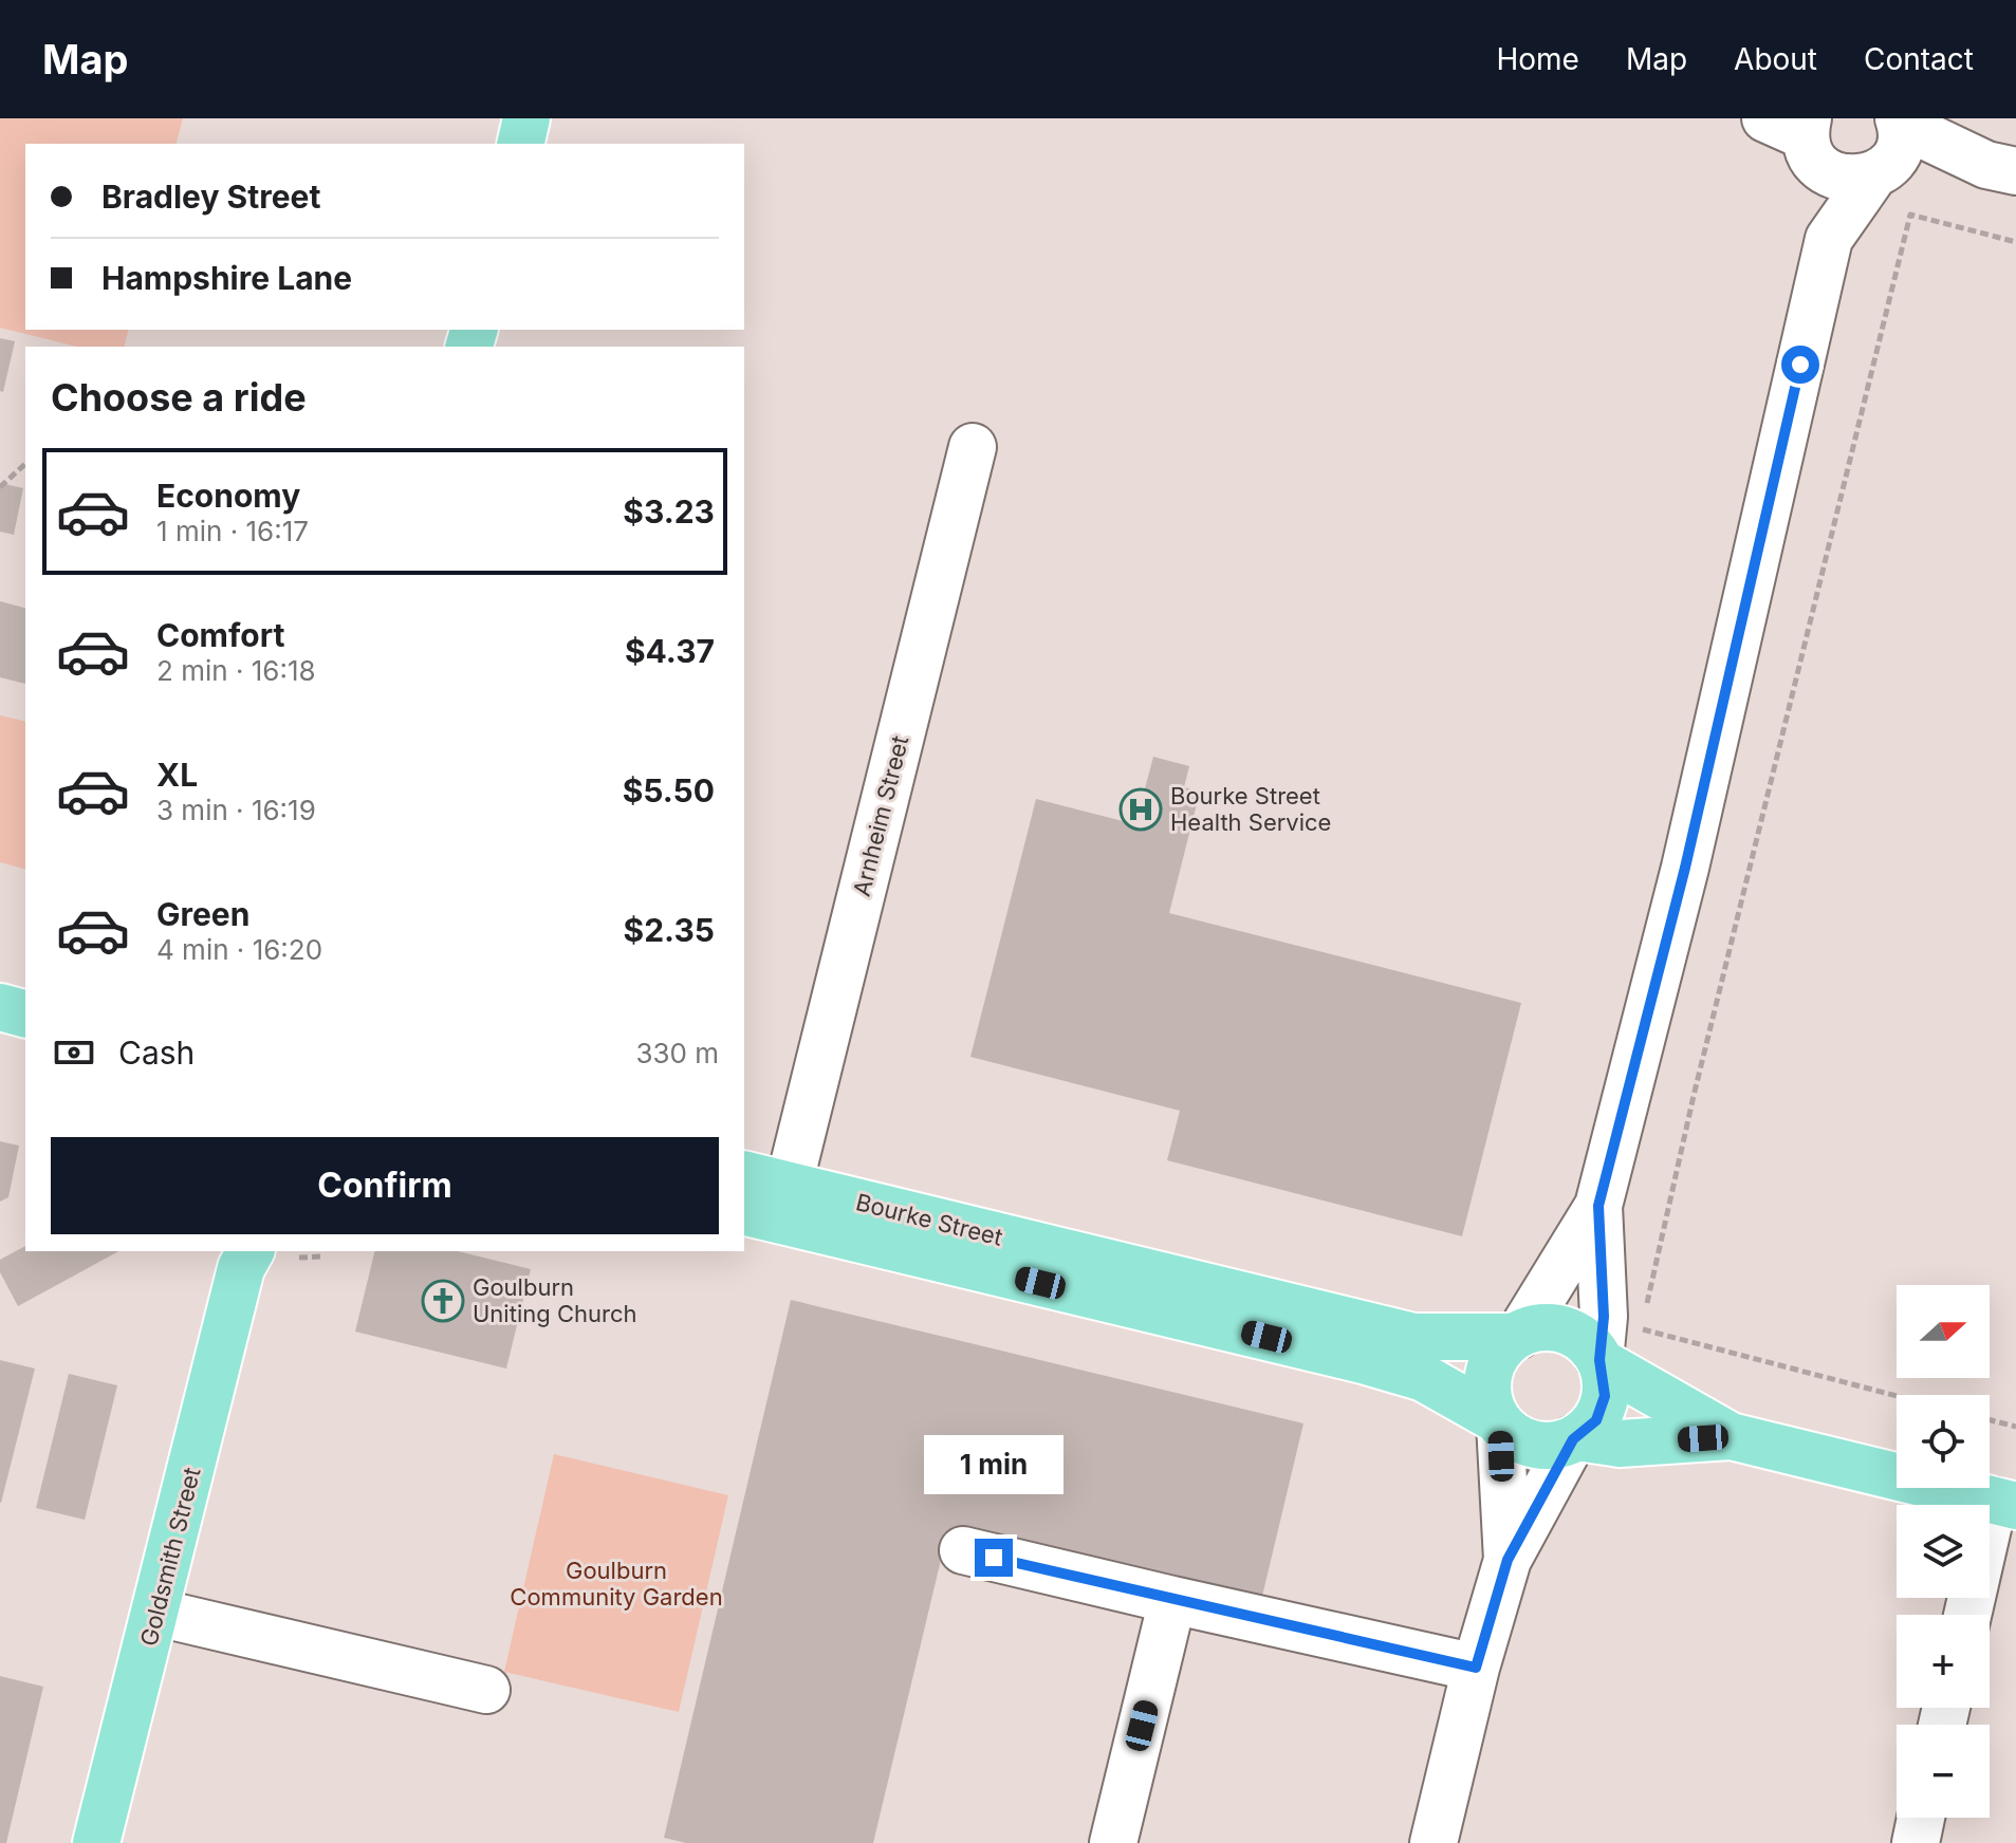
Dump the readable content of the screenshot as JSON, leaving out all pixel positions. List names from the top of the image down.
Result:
{
  "streets": {
    "main road": ["Bourke Street", "Goldsmith Street"],
    "street": ["Arnheim Street"]
  },
  "crossings": [
    ["Arnheim Street", "Bourke Street"]
  ],
  "parks": ["Goulburn Community Garden"],
  "places": {
    "hospital": ["Bourke Street Health Service"],
    "church": ["Goulburn Uniting Church"]
  },
  "north": "right",
  "page": {
    "header": "Map",
    "nav": [
      "Home",
      "Map",
      "About",
      "Contact"
    ],
    "banner": ["Bradley Street", "Hampshire Lane"],
    "heading": "Choose a ride",
    "list": [
      {
        "name": "Economy",
        "note": "1 min · 16:17",
        "value": "$3.23"
      },
      {
        "name": "Comfort",
        "note": "2 min · 16:18",
        "value": "$4.37"
      },
      {
        "name": "XL",
        "note": "3 min · 16:19",
        "value": "$5.50"
      },
      {
        "name": "Green",
        "note": "4 min · 16:20",
        "value": "$2.35"
      }
    ],
    "pay": ["Cash", "330 m"],
    "buttons": "Confirm",
    "map_buttons": ["+", "−"],
    "bubble": "1 min"
  }
}
